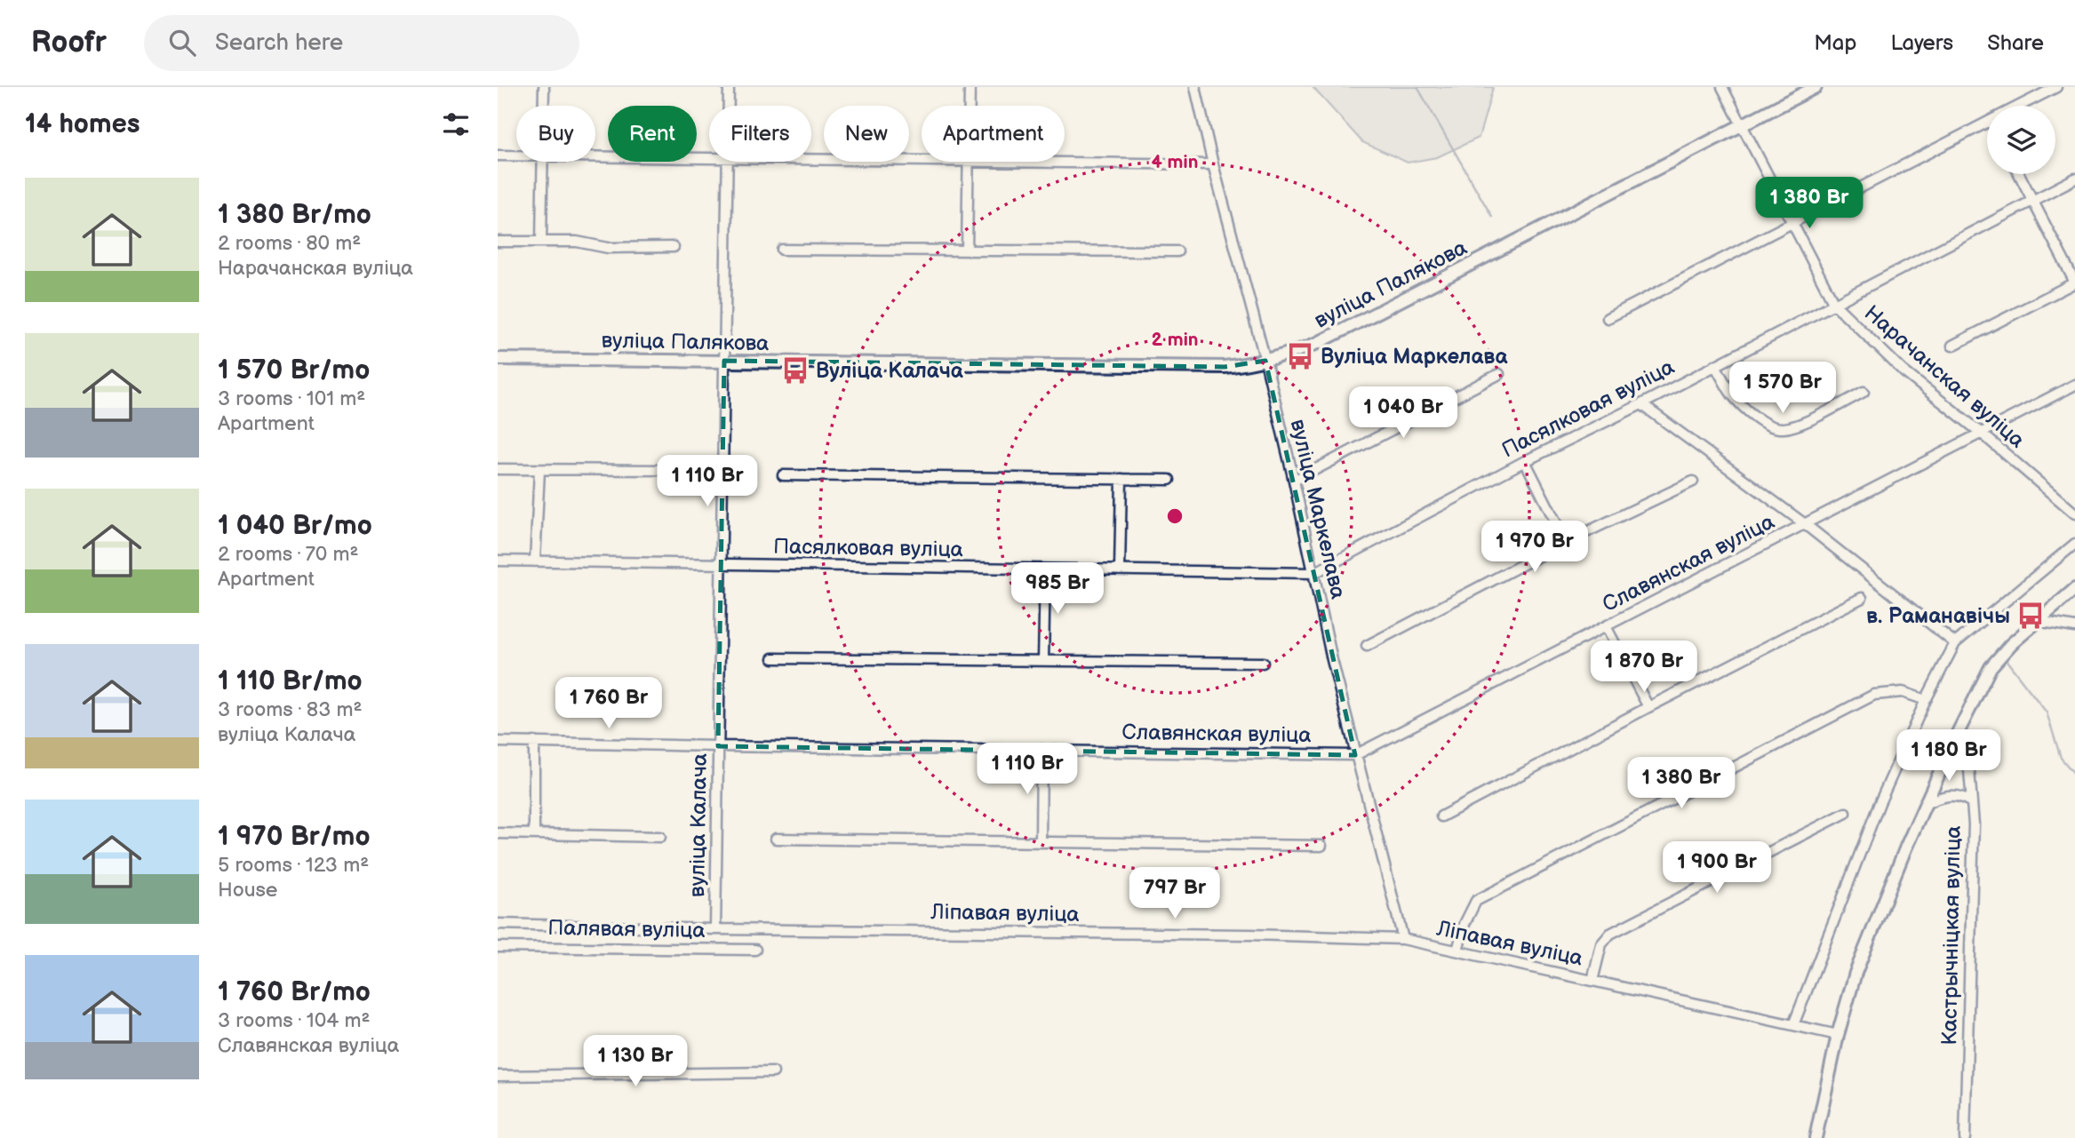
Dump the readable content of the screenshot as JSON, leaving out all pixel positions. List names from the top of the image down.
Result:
{
  "streets": {
    "street": [
      "вуліца Палякова",
      "Нарачанская вуліца",
      "Пасялковая вуліца",
      "вуліца Маркелава",
      "Славянская вуліца",
      "вуліца Калача",
      "Ліпавая вуліца",
      "Палявая вуліца",
      "Кастрычніцкая вуліца"
    ]
  },
  "crossings": [
    ["вуліца Палякова", "Нарачанская вуліца"],
    ["вуліца Палякова", "вуліца Маркелава"],
    ["вуліца Палякова", "вуліца Калача"],
    ["Нарачанская вуліца", "Пасялковая вуліца"],
    ["Нарачанская вуліца", "Славянская вуліца"],
    ["Пасялковая вуліца", "вуліца Маркелава"],
    ["Пасялковая вуліца", "вуліца Калача"],
    ["вуліца Маркелава", "Славянская вуліца"],
    ["вуліца Маркелава", "Ліпавая вуліца"],
    ["Славянская вуліца", "вуліца Калача"],
    ["вуліца Калача", "Ліпавая вуліца"]
  ],
  "places": {
    "bus stop": ["Вуліца Маркелава", "Вуліца Калача", "в. Раманавічы"]
  },
  "page": {
    "header": "Roofr",
    "search": "Search here",
    "nav": ["Map", "Layers", "Share"],
    "heading": "14 homes",
    "chip": [
      "Buy",
      "Rent",
      "Filters",
      "New",
      "Apartment"
    ],
    "list": [
      {
        "name": "1 380 Br/mo",
        "note": "2 rooms · 80 m² · Нарачанская вуліца"
      },
      {
        "name": "1 570 Br/mo",
        "note": "3 rooms · 101 m² · Apartment"
      },
      {
        "name": "1 040 Br/mo",
        "note": "2 rooms · 70 m² · Apartment"
      },
      {
        "name": "1 110 Br/mo",
        "note": "3 rooms · 83 m² · вуліца Калача"
      },
      {
        "name": "1 970 Br/mo",
        "note": "5 rooms · 123 m² · House"
      },
      {
        "name": "1 760 Br/mo",
        "note": "3 rooms · 104 m² · Славянская вуліца"
      }
    ],
    "price": [
      "1 380 Br",
      "1 570 Br",
      "1 040 Br",
      "1 110 Br",
      "1 970 Br",
      "985 Br",
      "1 870 Br",
      "1 760 Br",
      "1 180 Br",
      "1 110 Br",
      "1 380 Br",
      "1 900 Br",
      "797 Br",
      "1 130 Br"
    ]
  },
  "rings": ["4 min", "2 min"]
}
